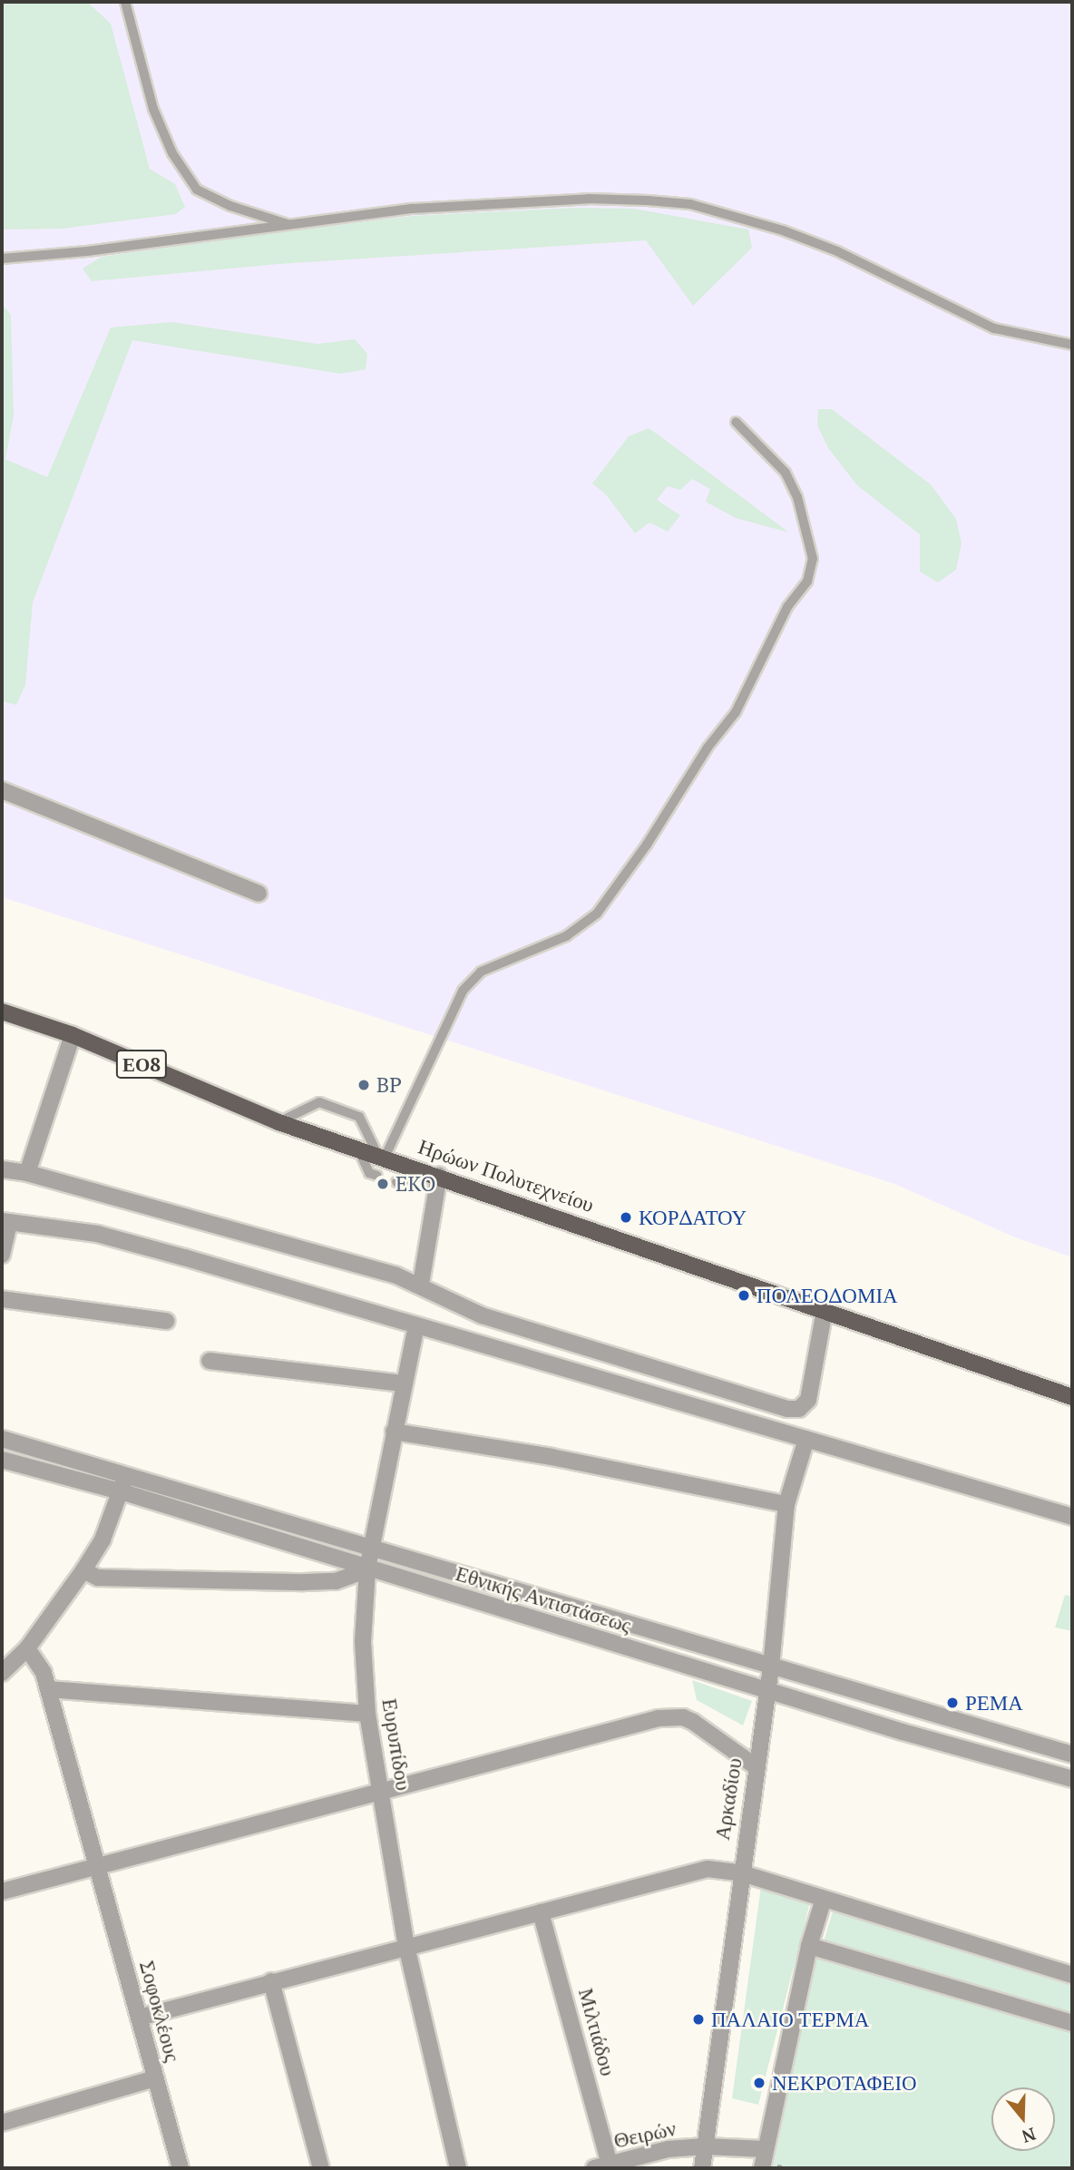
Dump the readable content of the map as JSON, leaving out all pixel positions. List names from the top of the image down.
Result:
{
  "streets": {
    "main road": ["ΕΟ8", "Ηρώων Πολυτεχνείου"],
    "street": [
      "Εθνικής Αντιστάσεως",
      "Ευρυπίδου",
      "Αρκαδίου",
      "Σοφοκλέους",
      "Μιλτιάδου",
      "Θειρών"
    ]
  },
  "crossings": [
    ["Εθνικής Αντιστάσεως", "Ευρυπίδου"],
    ["Εθνικής Αντιστάσεως", "Αρκαδίου"],
    ["Αρκαδίου", "Θειρών"],
    ["Μιλτιάδου", "Θειρών"]
  ],
  "places": [
    "BP",
    "EKO",
    "ΚΟΡΔΑΤΟΥ",
    "ΠΟΛΕΟΔΟΜΙΑ",
    "ΡΕΜΑ",
    "ΠΑΛΑΙΟ ΤΕΡΜΑ",
    "ΝΕΚΡΟΤΑΦΕΙΟ"
  ],
  "north": "bottom"
}
